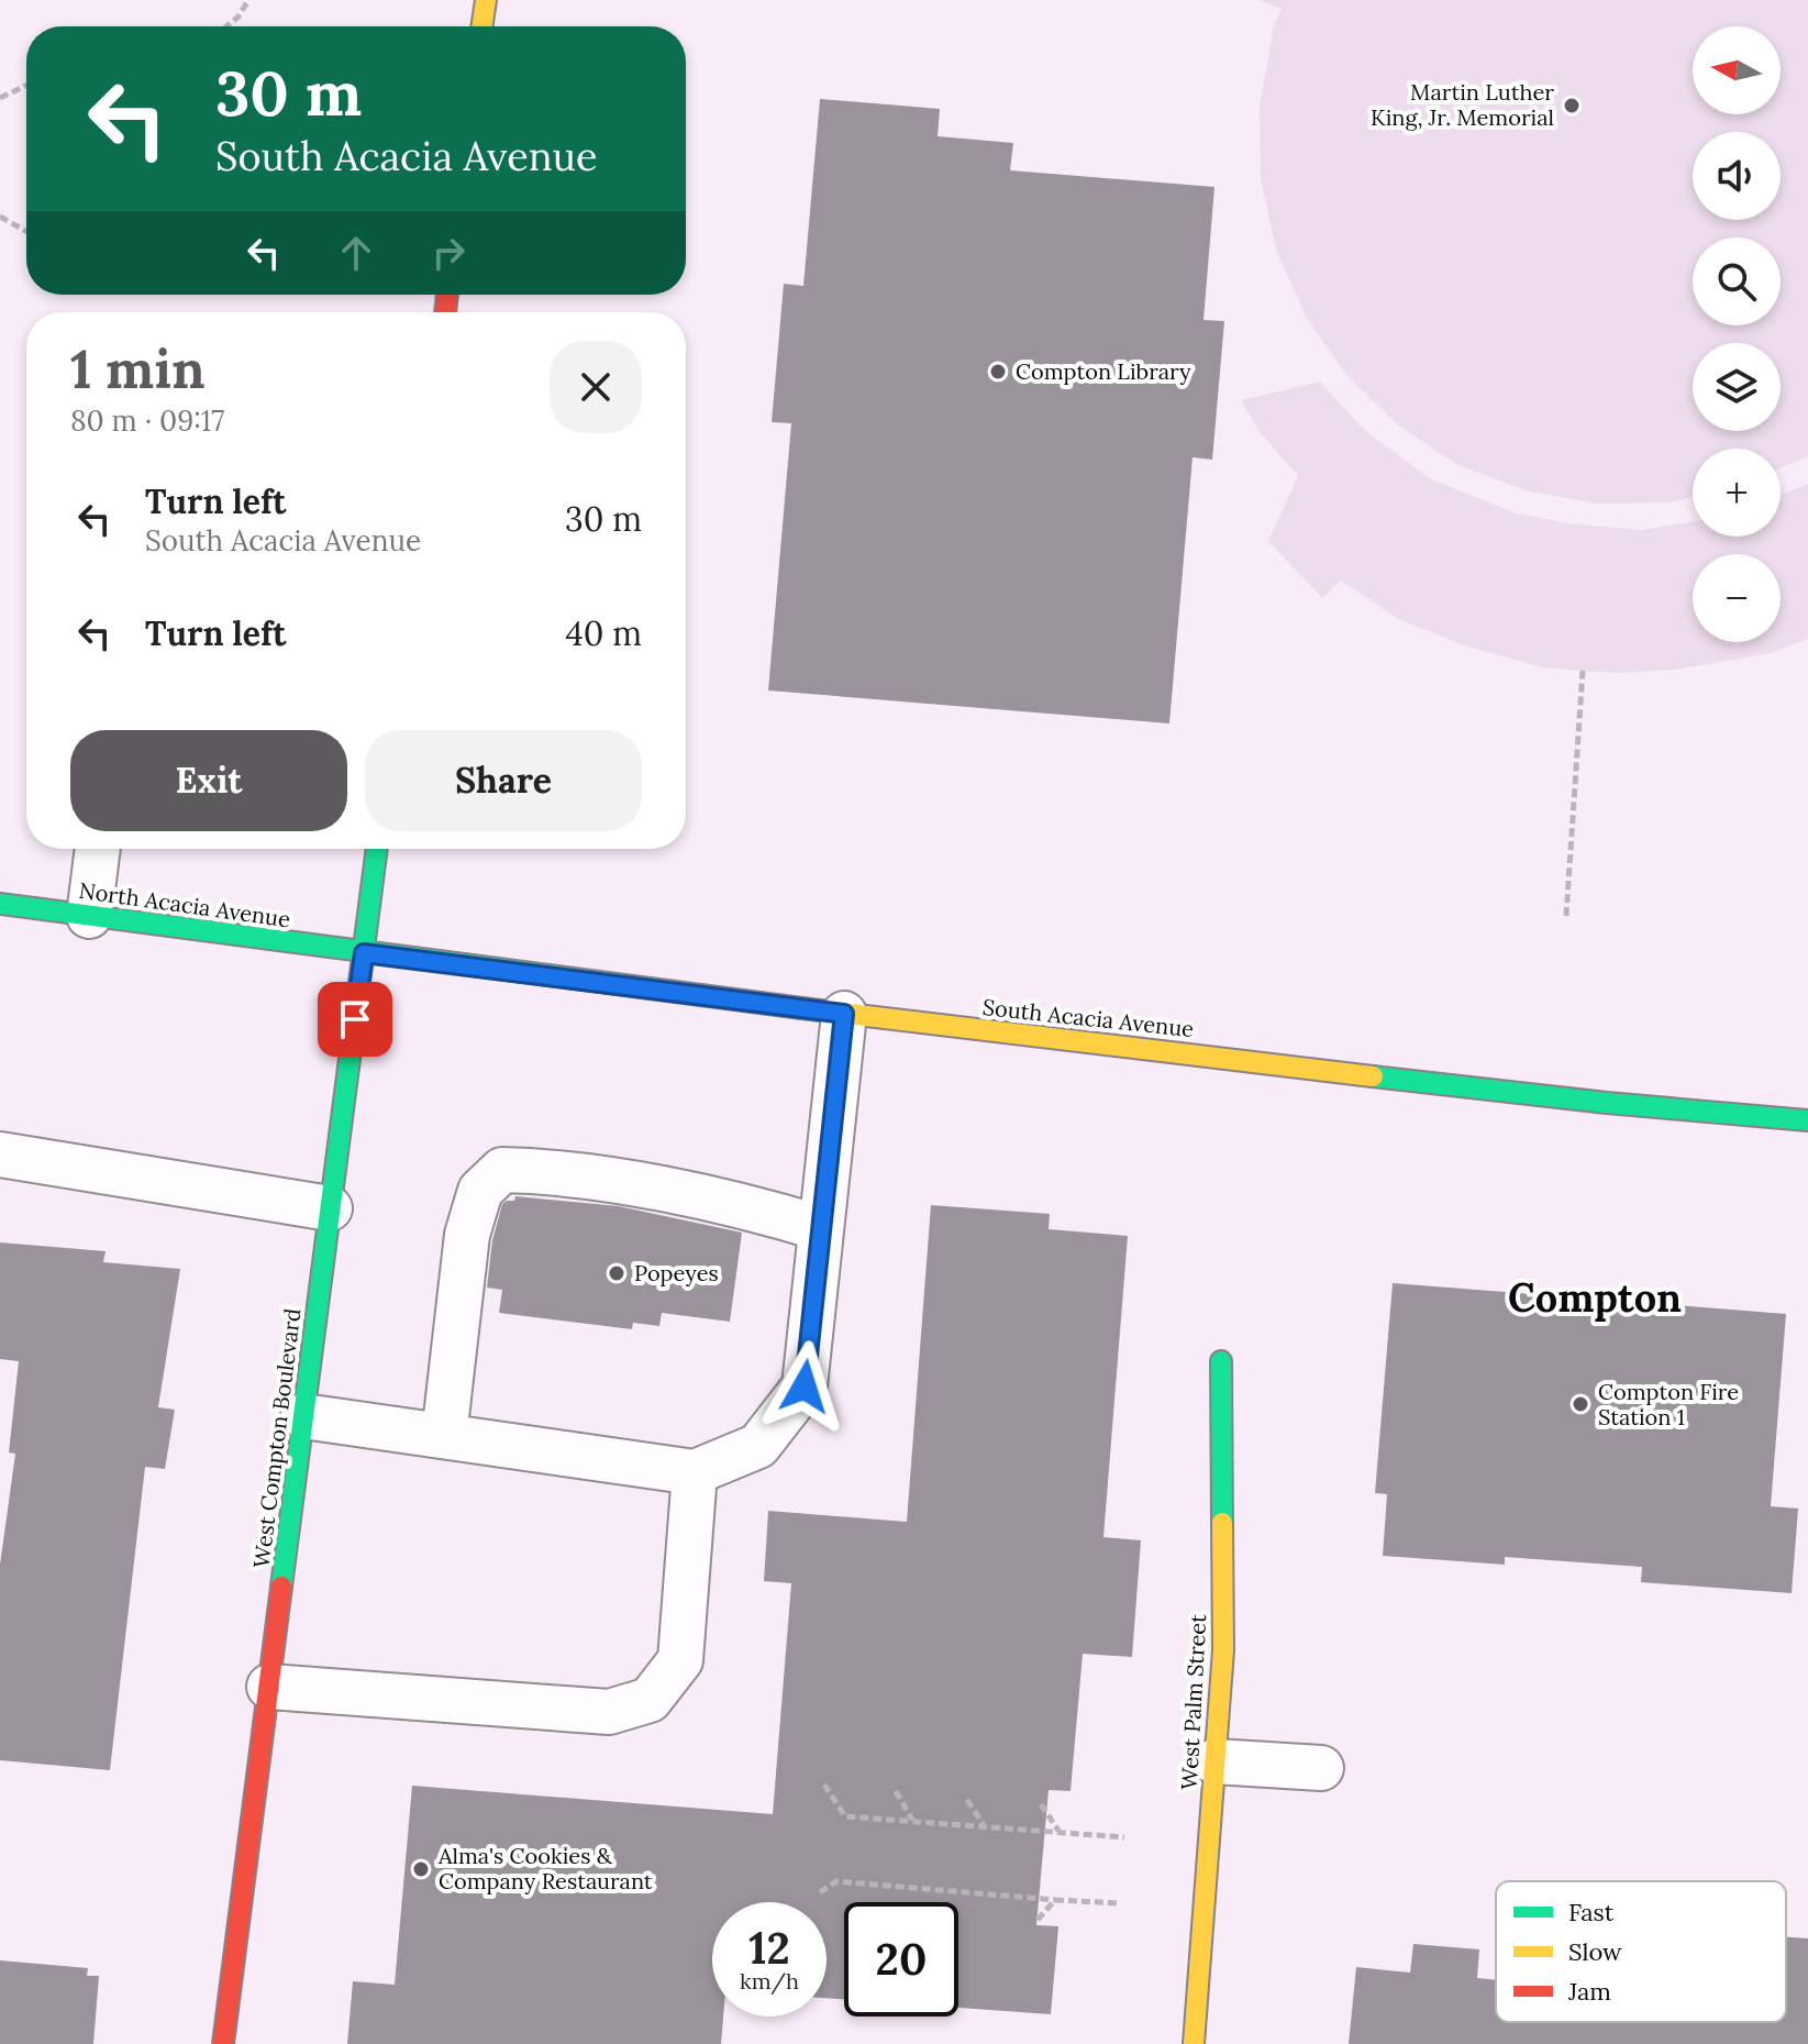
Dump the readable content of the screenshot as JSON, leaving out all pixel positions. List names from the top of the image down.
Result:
{
  "streets": {
    "street": [
      "North Acacia Avenue",
      "South Acacia Avenue",
      "West Compton Boulevard",
      "West Palm Street"
    ]
  },
  "crossings": [
    ["North Acacia Avenue", "South Acacia Avenue"],
    ["North Acacia Avenue", "West Compton Boulevard"],
    ["South Acacia Avenue", "West Compton Boulevard"]
  ],
  "districts": ["Compton"],
  "places": [
    "Martin Luther King, Jr. Memorial",
    "Compton Library",
    "Popeyes",
    "Compton Fire Station 1",
    "Alma's Cookies & Company Restaurant"
  ],
  "legend": ["Fast", "Slow", "Jam"],
  "north": "left",
  "page": {
    "map_buttons": ["+", "−"],
    "turn": ["30 m", "South Acacia Avenue"],
    "heading": ["1 min", "80 m · 09:17"],
    "list": [
      {
        "name": "Turn left",
        "note": "South Acacia Avenue",
        "value": "30 m"
      },
      {
        "name": "Turn left",
        "value": "40 m"
      }
    ],
    "buttons": ["Exit", "Share"],
    "speed": "12 km/h",
    "limit": "20"
  }
}
